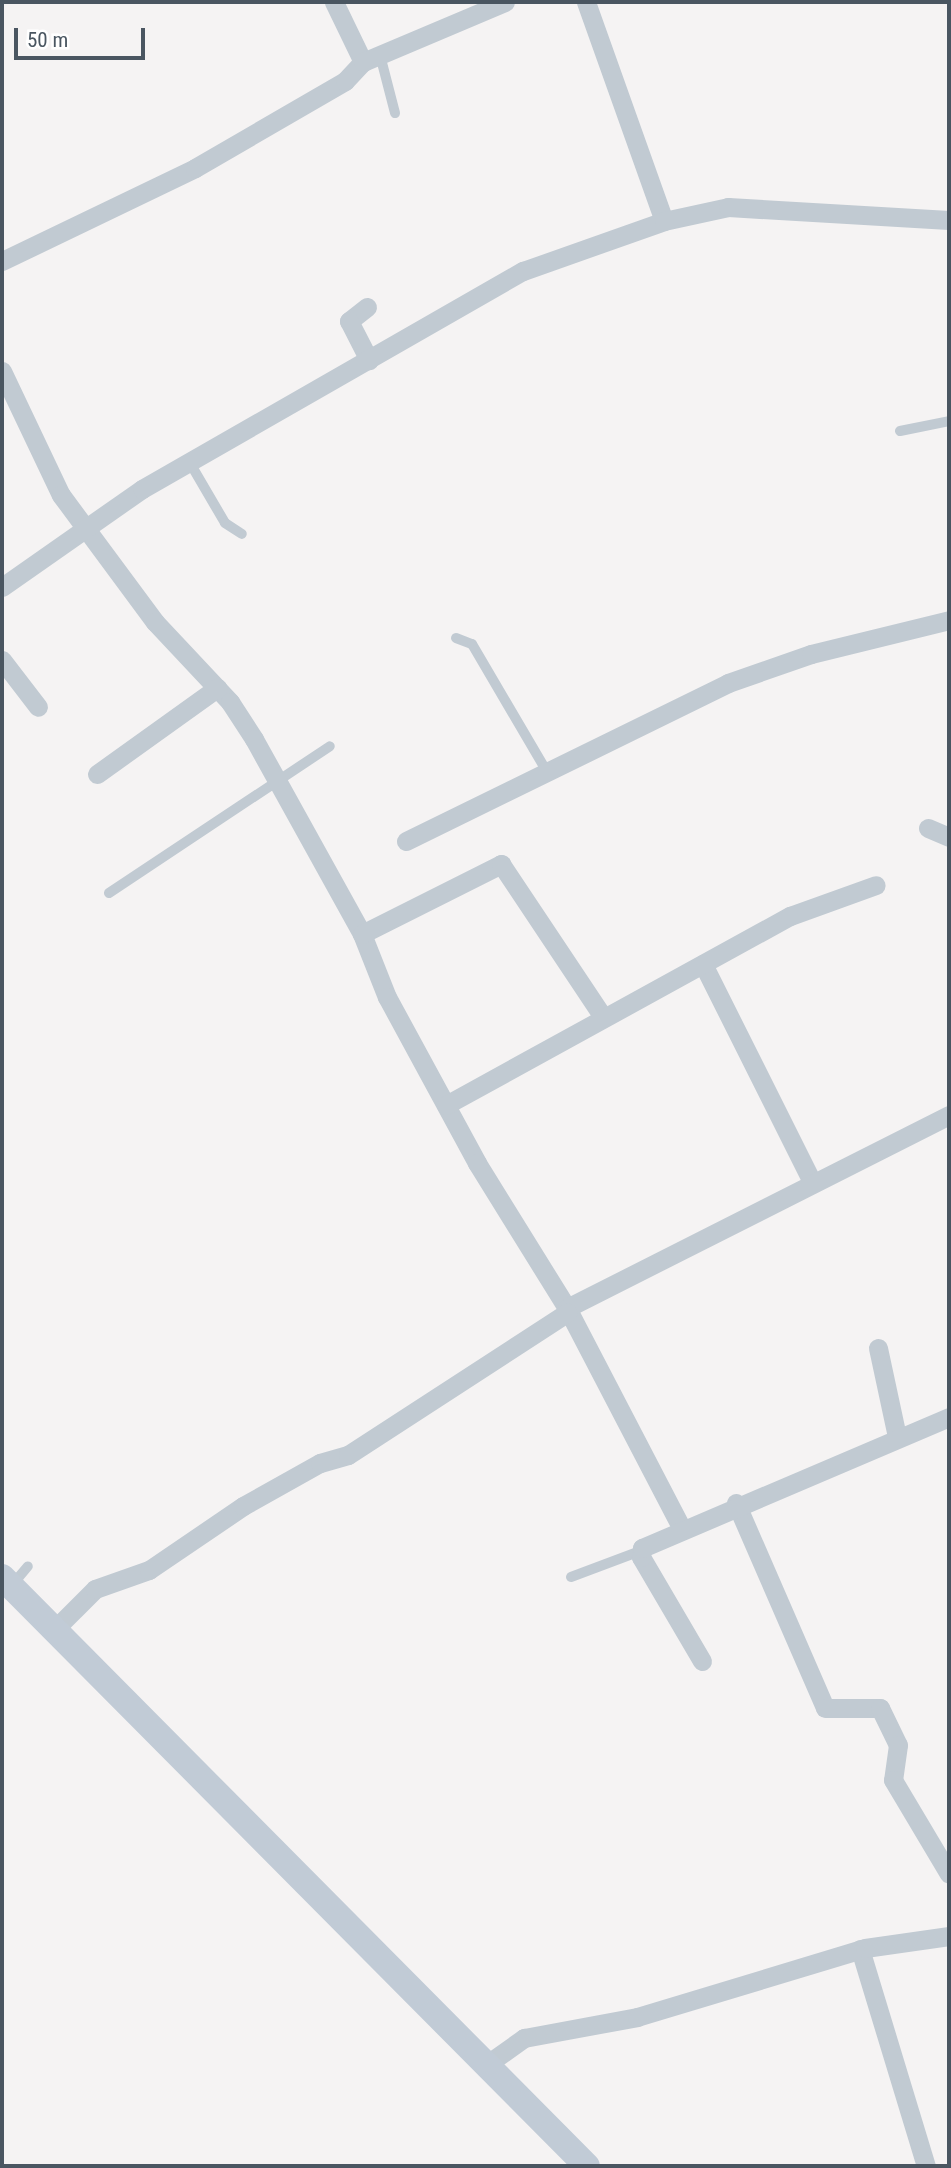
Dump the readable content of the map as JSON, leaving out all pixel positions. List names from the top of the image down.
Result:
{
  "scale_bar": "50 m"
}
